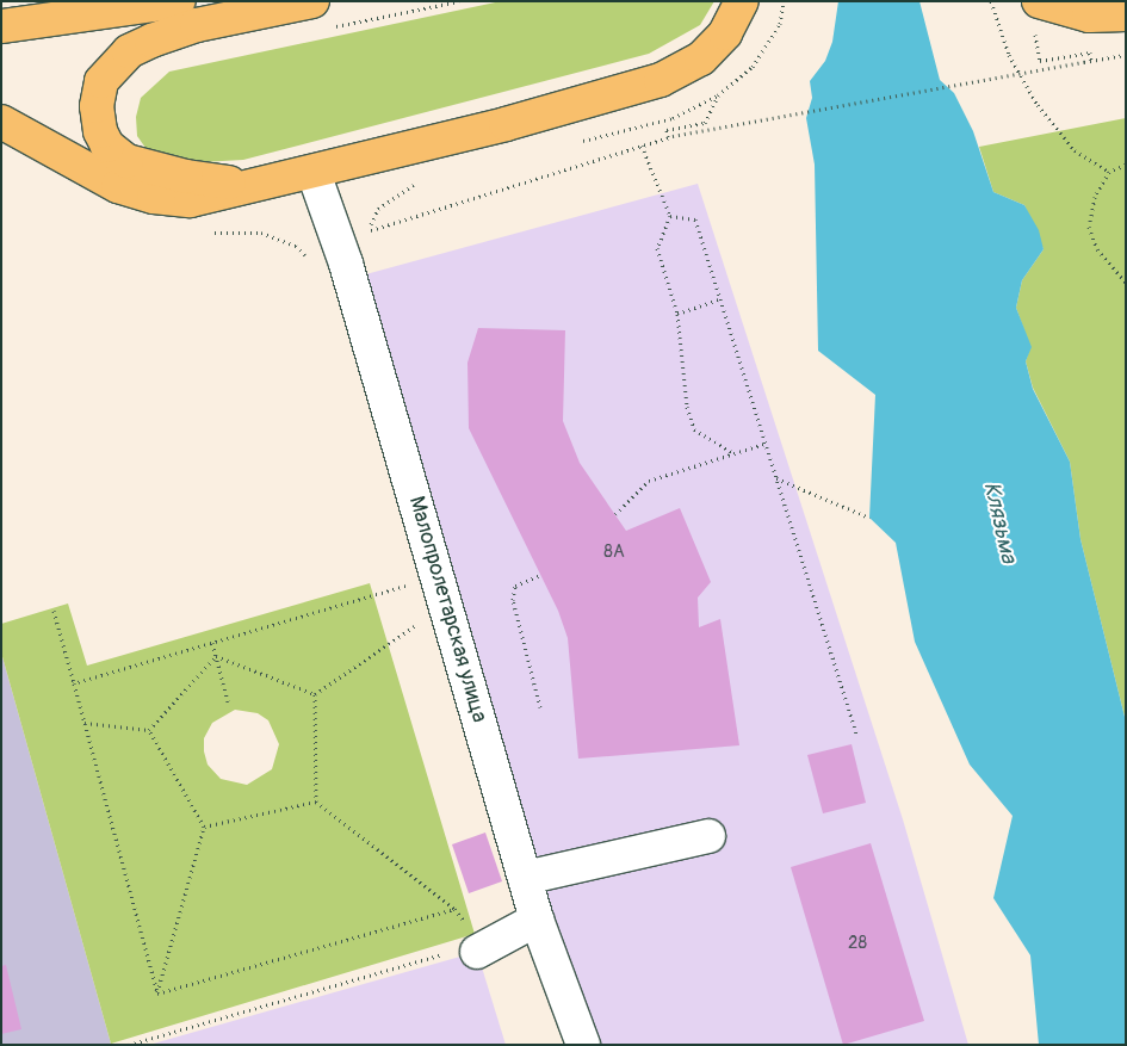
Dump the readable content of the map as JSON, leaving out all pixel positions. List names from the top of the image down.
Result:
{
  "streets": {
    "street": ["Малопролетарская улица"]
  },
  "water": ["Клязьма"],
  "house_numbers": ["8А", "28"]
}
